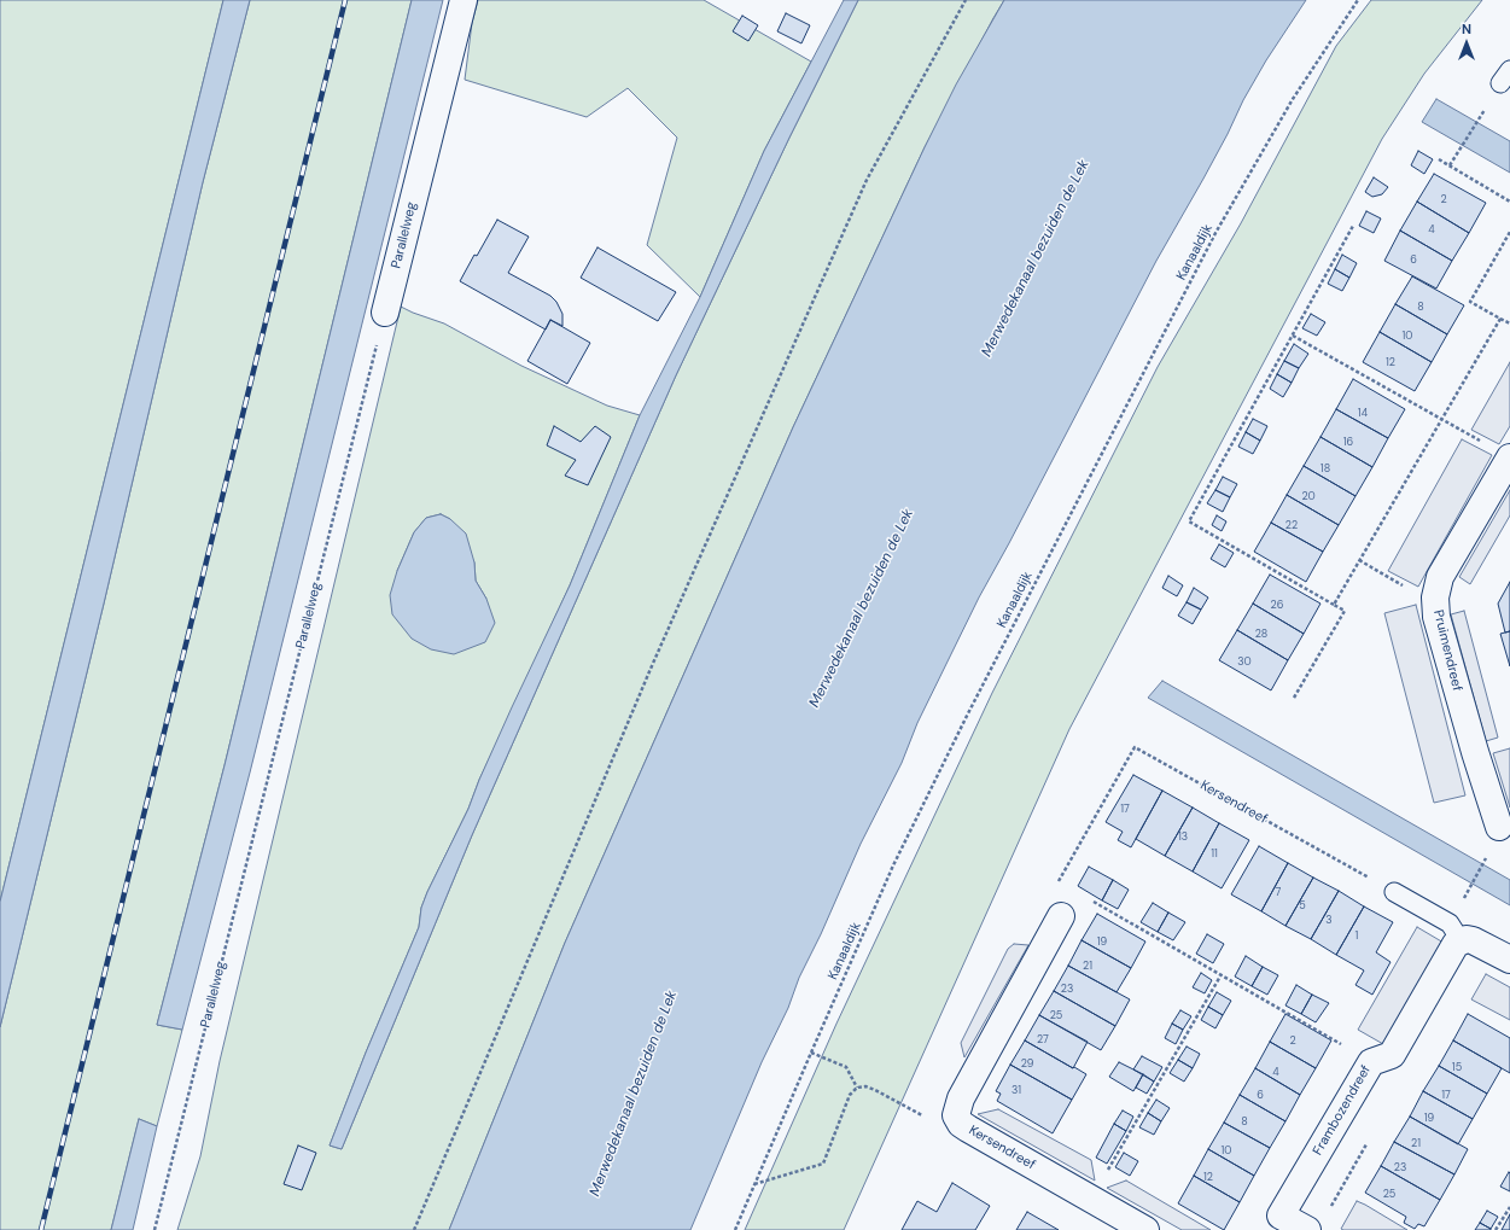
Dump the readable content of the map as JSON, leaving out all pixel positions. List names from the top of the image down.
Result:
{
  "streets": {
    "street": [
      "Parallelweg",
      "Pruimendreef",
      "Kersendreef",
      "Frambozendreef"
    ],
    "path": ["Kanaaldijk"]
  },
  "water": ["Merwedekanaal bezuiden de Lek"],
  "house_numbers": [
    "2",
    "4",
    "6",
    "8",
    "10",
    "12",
    "14",
    "16",
    "18",
    "20",
    "22",
    "26",
    "28",
    "30",
    "17",
    "13",
    "11",
    "7",
    "5",
    "3",
    "1",
    "19",
    "21",
    "23",
    "25",
    "27",
    "2",
    "29",
    "15",
    "4",
    "31",
    "6",
    "17",
    "19",
    "8",
    "21",
    "10",
    "23",
    "12",
    "25"
  ],
  "north": "top"
}
